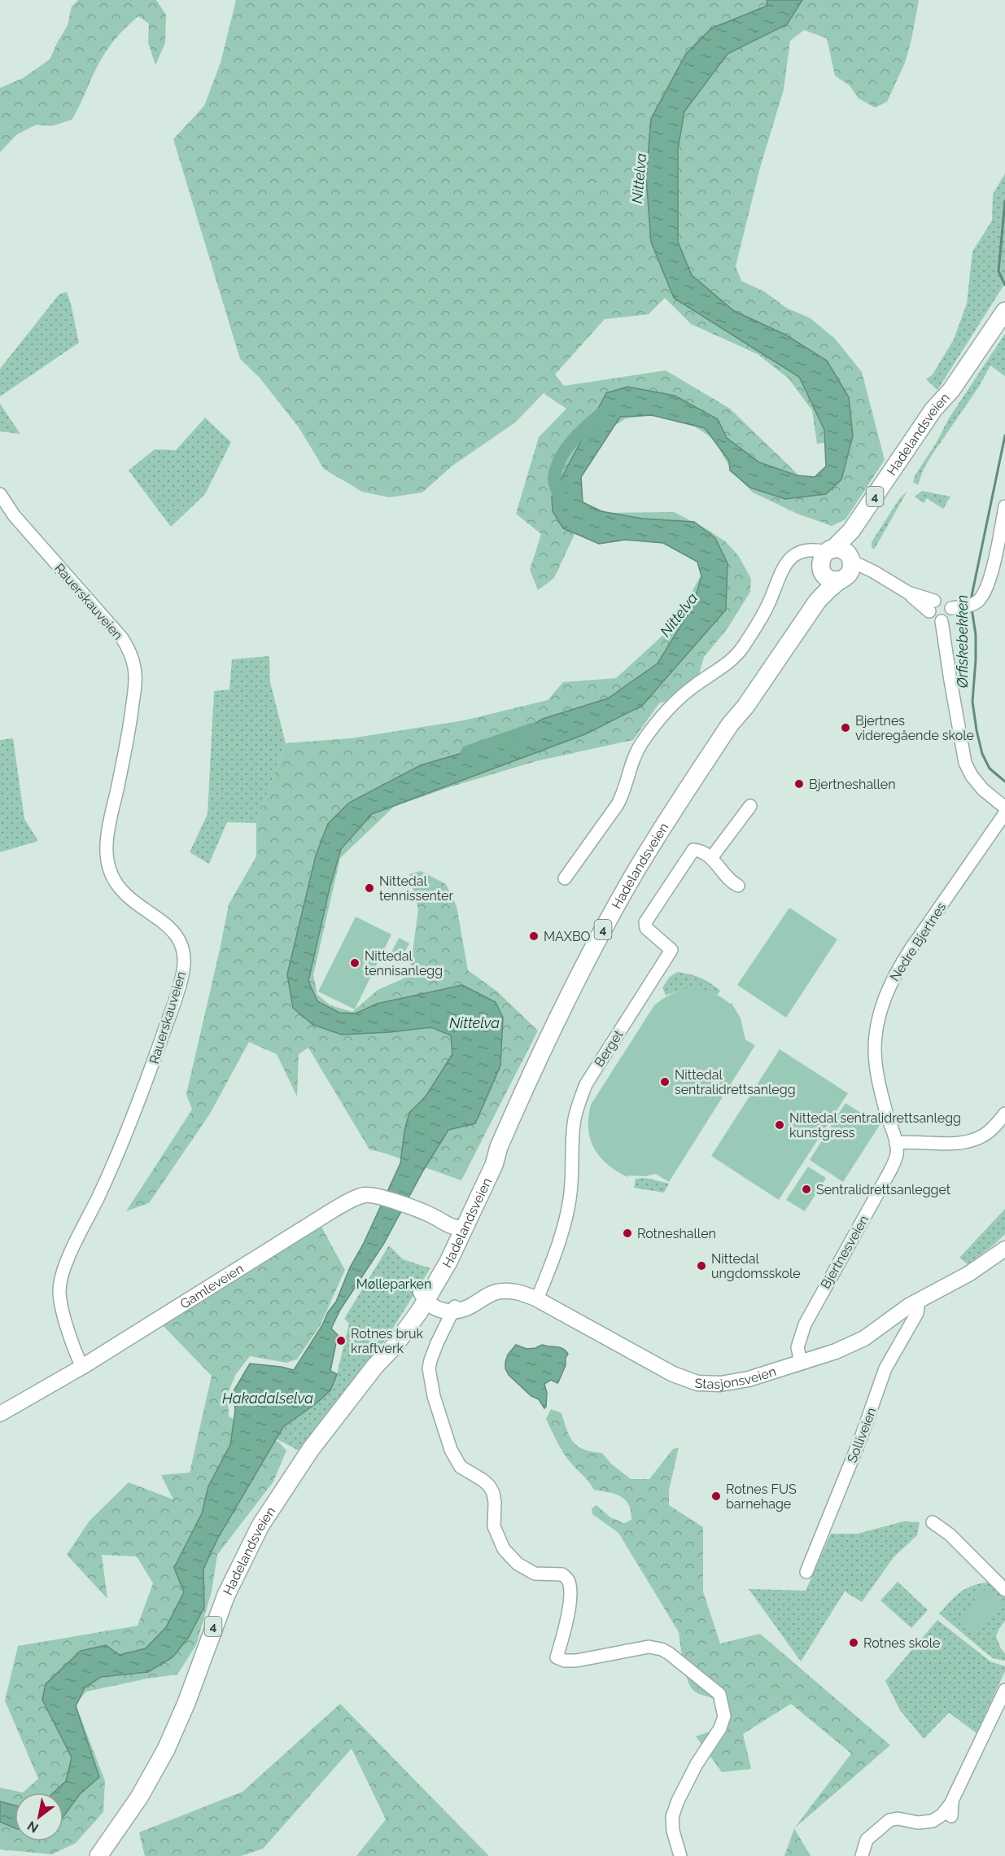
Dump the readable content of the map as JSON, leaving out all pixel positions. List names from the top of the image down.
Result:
{
  "streets": {
    "highway": ["Hadelandsveien", "4"],
    "main road": ["Gamleveien", "Stasjonsveien"],
    "street": [
      "Rauerskauveien",
      "Nedre Bjertnes",
      "Berget",
      "Bjertnesveien",
      "Solliveien"
    ]
  },
  "crossings": [
    ["Hadelandsveien", "Gamleveien"],
    ["Rauerskauveien", "Gamleveien"],
    ["Nedre Bjertnes", "Bjertnesveien"],
    ["Berget", "Stasjonsveien"],
    ["Bjertnesveien", "Stasjonsveien"],
    ["Stasjonsveien", "Solliveien"]
  ],
  "water": ["Nittelva", "Ørfiskebekken", "Hakadalselva"],
  "parks": ["Mølleparken"],
  "places": [
    "Bjertnes videregående skole",
    "Bjertneshallen",
    "Nittedal tennissenter",
    "MAXBO",
    "Nittedal tennisanlegg",
    "Nittedal sentralidrettsanlegg",
    "Nittedal sentralidrettsanlegg kunstgress",
    "Sentralidrettsanlegget",
    "Rotneshallen",
    "Nittedal ungdomsskole",
    "Rotnes bruk kraftverk",
    "Rotnes FUS barnehage",
    "Rotnes skole"
  ],
  "north": "bottom left"
}
